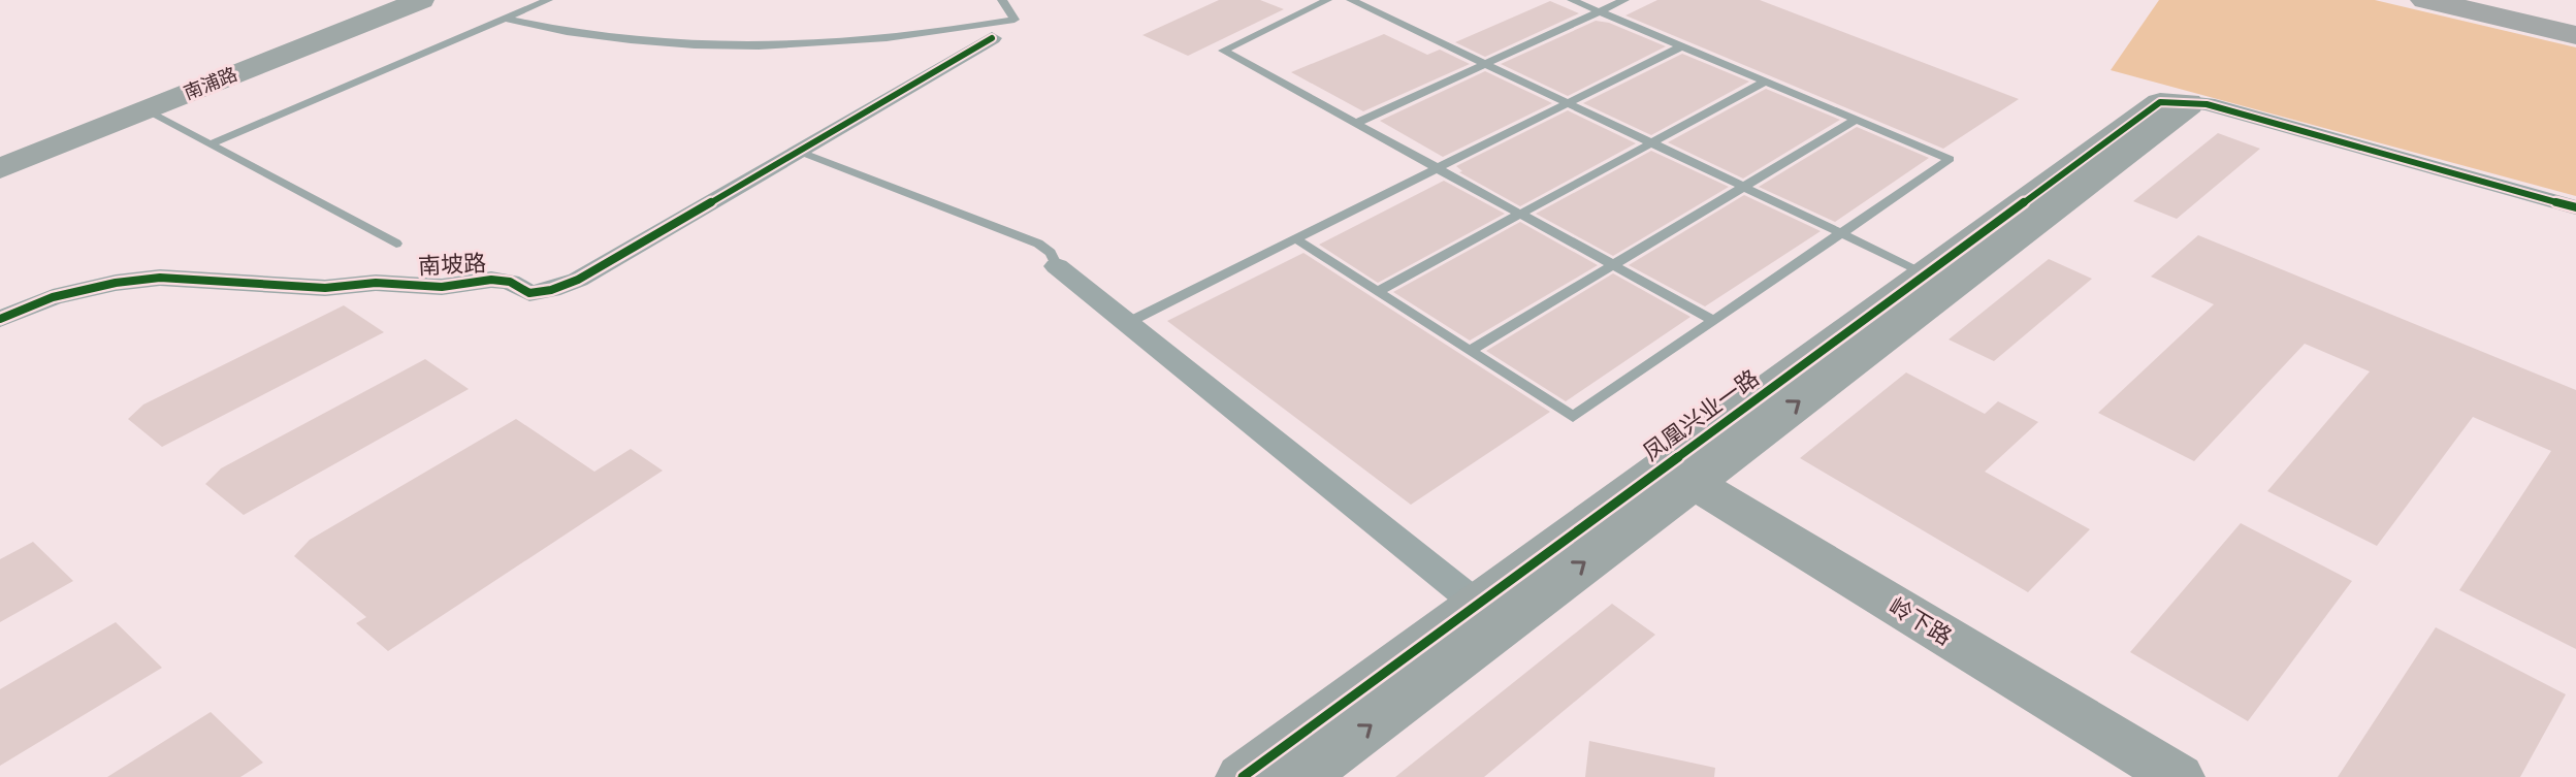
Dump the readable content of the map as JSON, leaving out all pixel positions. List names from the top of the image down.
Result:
{
  "streets": {
    "street": [
      "南浦路",
      "南坡路",
      "凤凰兴业一路",
      "岭下路"
    ]
  },
  "crossings": [
    ["凤凰兴业一路", "岭下路"]
  ]
}
